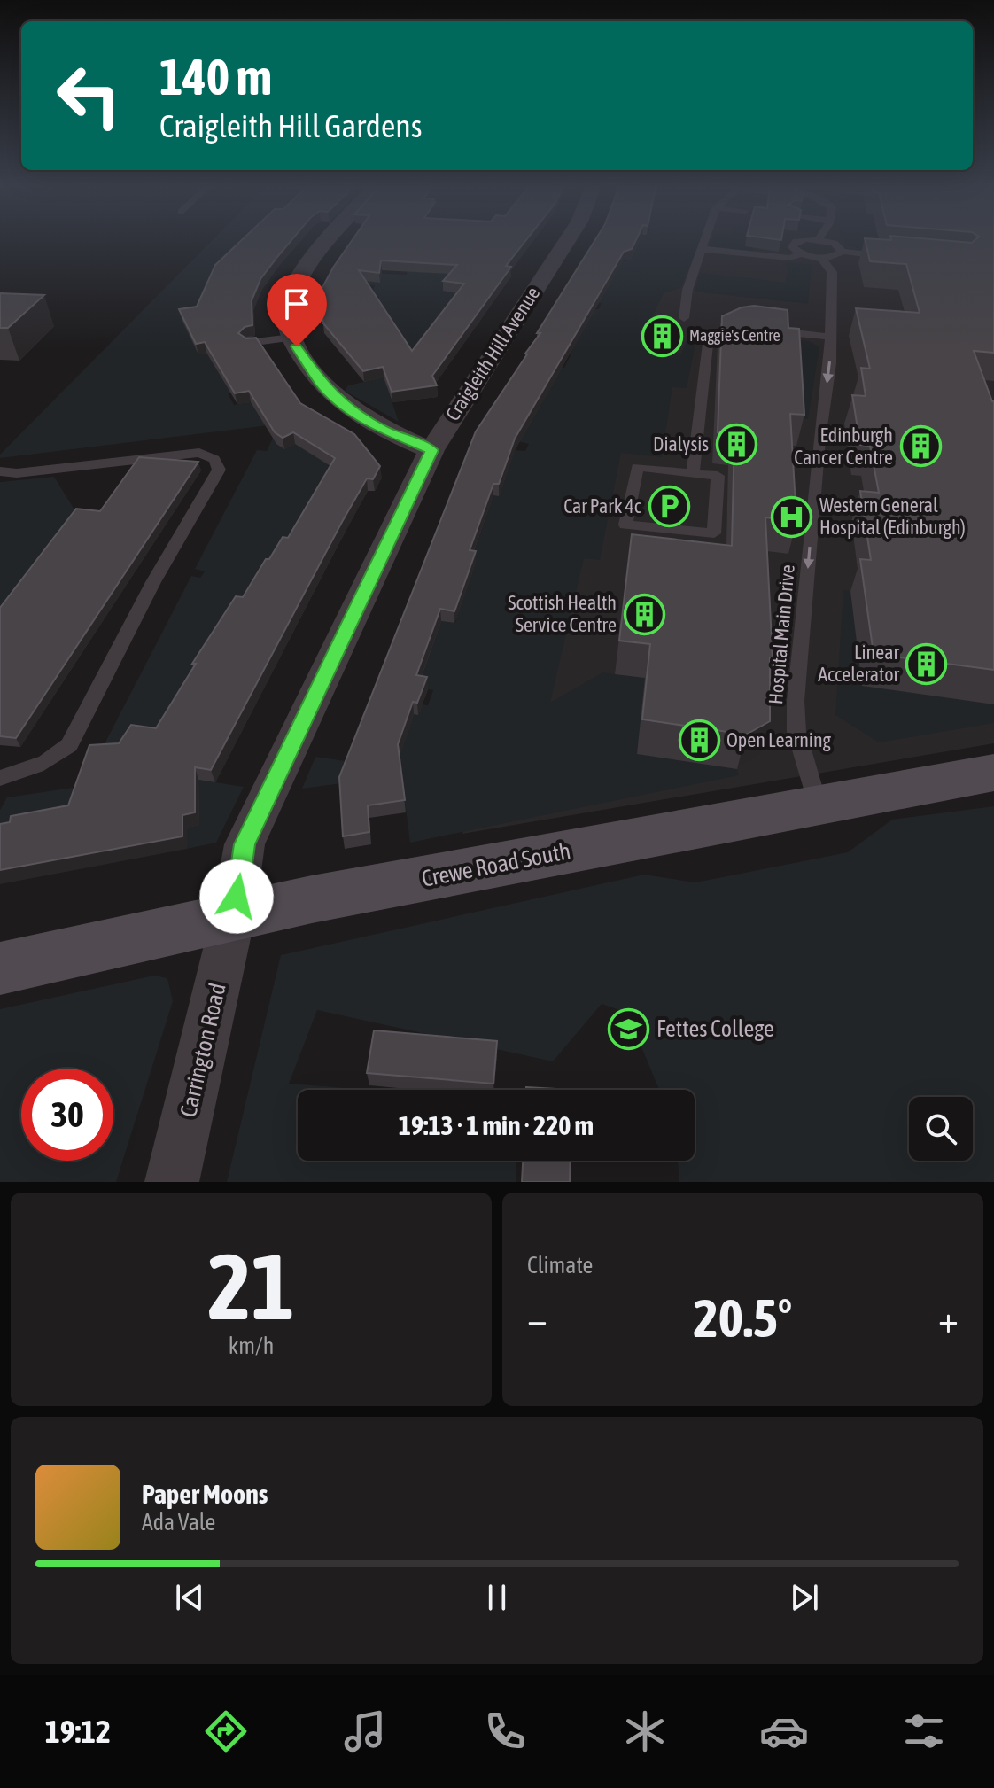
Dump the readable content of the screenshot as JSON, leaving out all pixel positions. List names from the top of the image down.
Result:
{
  "streets": {
    "street": ["Craigleith Hill Avenue", "Crewe Road South", "Carrington Road"],
    "lane": ["Hospital Main Drive"]
  },
  "crossings": [
    ["Craigleith Hill Avenue", "Crewe Road South"],
    ["Craigleith Hill Avenue", "Carrington Road"],
    ["Hospital Main Drive", "Crewe Road South"],
    ["Crewe Road South", "Carrington Road"]
  ],
  "one_way": ["Hospital Main Drive"],
  "places": {
    "building": [
      "Maggie's Centre",
      "Dialysis",
      "Edinburgh Cancer Centre",
      "Scottish Health Service Centre",
      "Linear Accelerator",
      "Open Learning"
    ],
    "parking": ["Car Park 4c"],
    "hospital": ["Western General Hospital (Edinburgh)"],
    "school or university": ["Fettes College"]
  },
  "page": {
    "turn": ["140 m", "Craigleith Hill Gardens"],
    "limit": "30",
    "trip": "19:13 · 1 min · 220 m",
    "tile": [
      ["21", "km/h"],
      "Climate"
    ],
    "heat": ["−", "20.5°", "+"],
    "song": ["Paper Moons", "Ada Vale"],
    "tabs": "19:12"
  }
}
